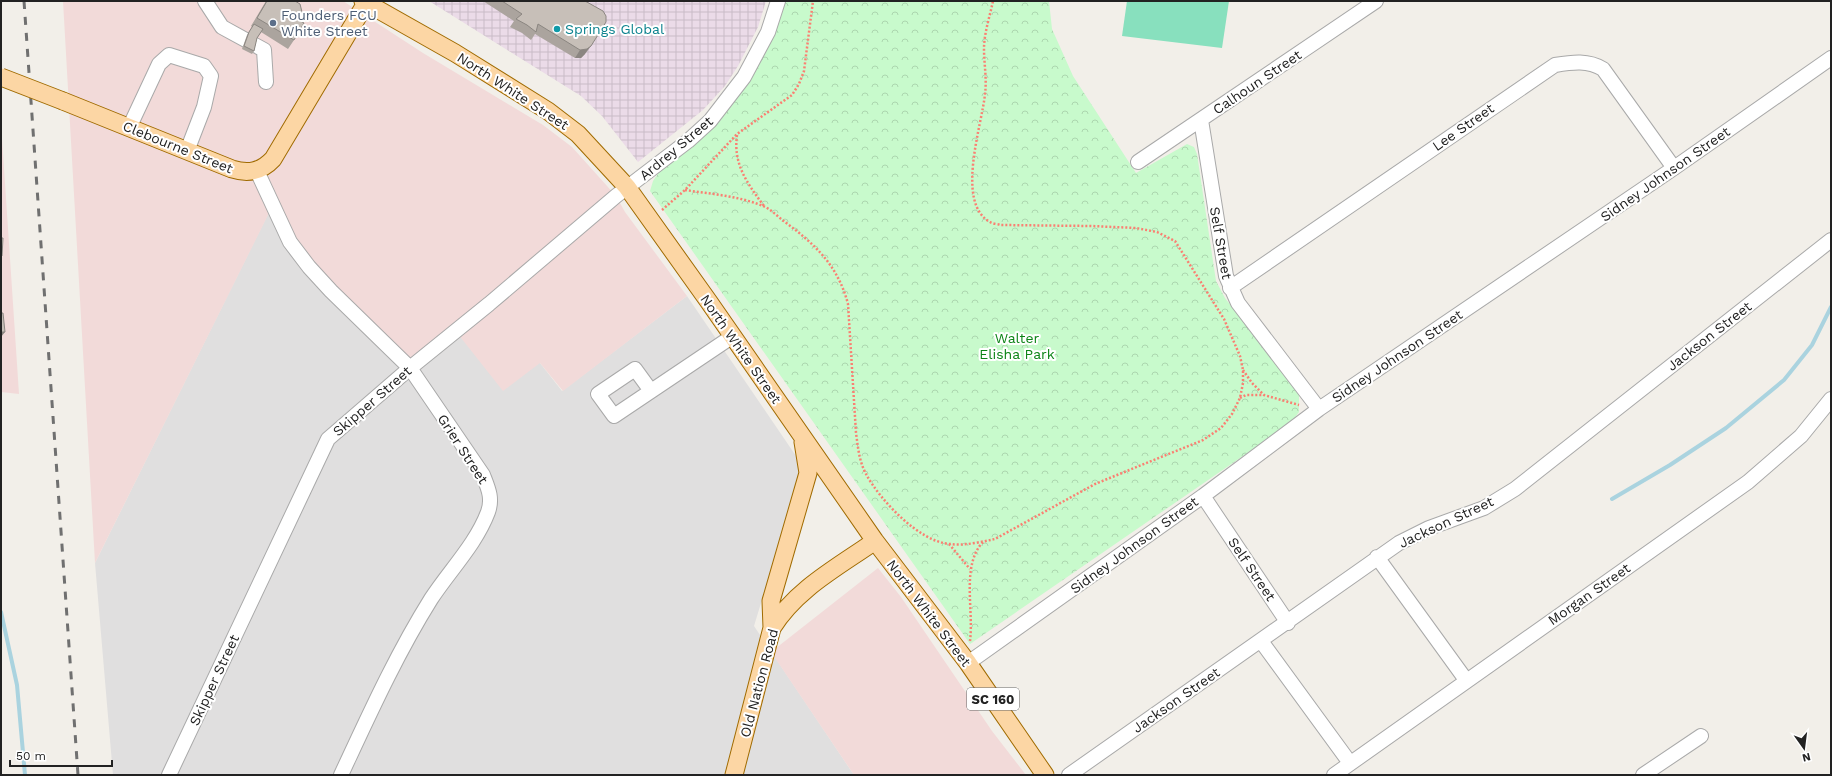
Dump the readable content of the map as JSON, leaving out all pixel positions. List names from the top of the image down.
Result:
{
  "streets": {
    "main road": [
      "North White Street",
      "Clebourne Street",
      "Old Nation Road",
      "SC 160"
    ],
    "street": [
      "Calhoun Street",
      "Lee Street",
      "Ardrey Street",
      "Sidney Johnson Street",
      "Self Street",
      "Jackson Street",
      "Skipper Street",
      "Grier Street",
      "Morgan Street"
    ]
  },
  "crossings": [
    ["Calhoun Street", "Self Street"],
    ["North White Street", "Ardrey Street"],
    ["North White Street", "Sidney Johnson Street"],
    ["North White Street", "Skipper Street"],
    ["North White Street", "Old Nation Road"],
    ["Lee Street", "Sidney Johnson Street"],
    ["Lee Street", "Self Street"],
    ["Clebourne Street", "Grier Street"],
    ["Ardrey Street", "Skipper Street"],
    ["Sidney Johnson Street", "Self Street"],
    ["Self Street", "Jackson Street"],
    ["Skipper Street", "Grier Street"]
  ],
  "parks": ["Walter Elisha Park"],
  "places": ["Founders FCU White Street", "Springs Global"],
  "scale_bar": "50 m",
  "north": "bottom"
}
